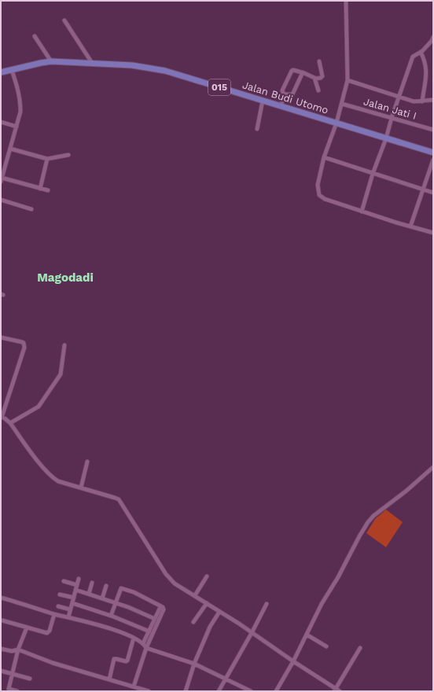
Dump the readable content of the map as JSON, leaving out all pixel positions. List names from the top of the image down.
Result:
{
  "streets": {
    "main road": ["015", "Jalan Budi Utomo"],
    "street": ["Jalan Jati I"]
  },
  "districts": ["Magodadi"]
}
